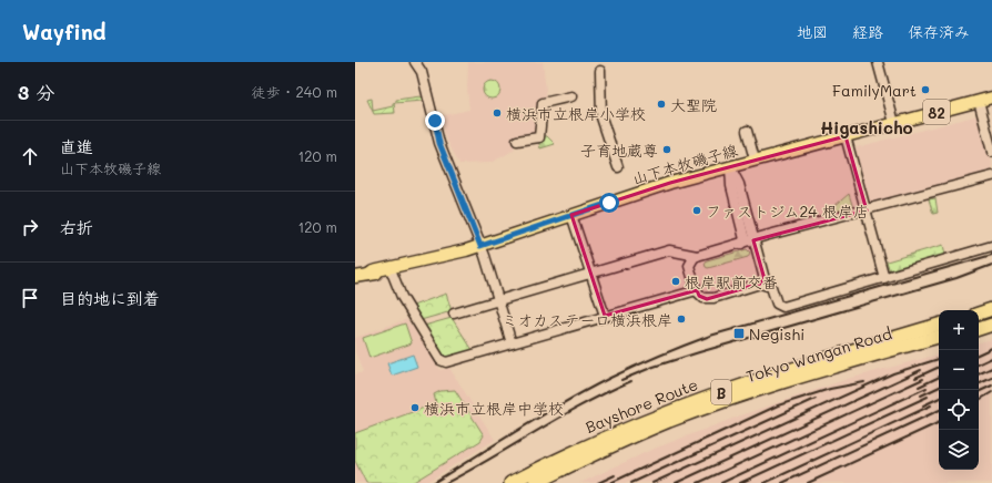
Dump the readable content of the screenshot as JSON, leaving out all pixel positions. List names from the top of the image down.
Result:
{
  "streets": {
    "highway": ["Tokyo Wangan Road", "B", "Bayshore Route"],
    "main road": ["82", "山下本牧磯子線"]
  },
  "districts": ["Higashicho"],
  "places": {
    "other": [
      "FamilyMart",
      "大聖院",
      "横浜市立根岸小学校",
      "子育地蔵尊",
      "ファストジム24 根岸店",
      "根岸駅前交番",
      "ミオカステーロ横浜根岸",
      "横浜市立根岸中学校"
    ],
    "transit": ["Negishi"]
  },
  "page": {
    "header": "Wayfind",
    "nav": ["地図", "経路", "保存済み"],
    "heading": ["3 分", "徒歩 · 240 m"],
    "list": [
      ["直進", "山下本牧磯子線", "120 m"],
      ["右折", "120 m"],
      "目的地に到着"
    ],
    "map_buttons": ["+", "−"]
  }
}
